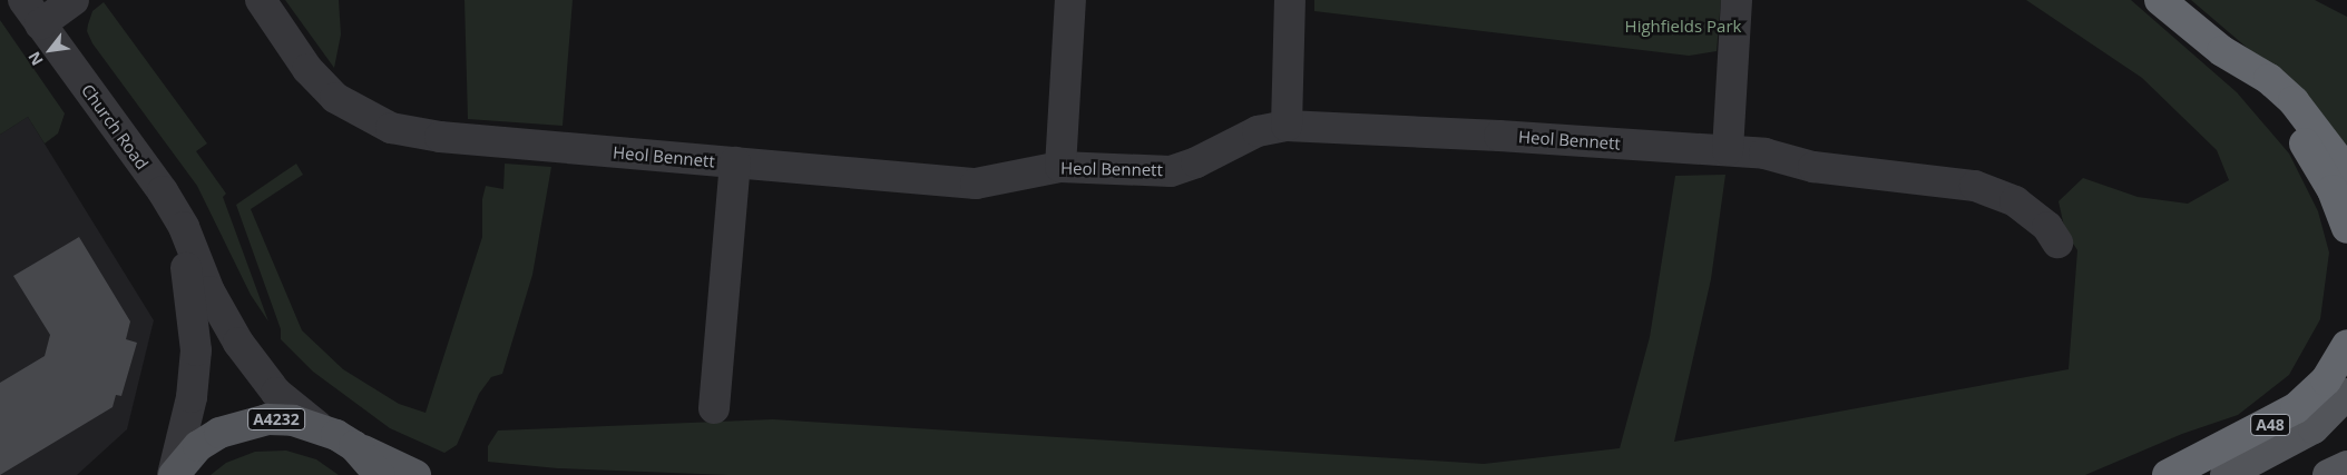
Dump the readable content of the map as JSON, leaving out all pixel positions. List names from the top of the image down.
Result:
{
  "streets": {
    "highway": ["A48"],
    "main road": ["A4232"],
    "street": ["Church Road", "Heol Bennett"]
  },
  "crossings": [
    ["Church Road", "A4232"]
  ],
  "parks": ["Highfields Park"],
  "north": "bottom left"
}
